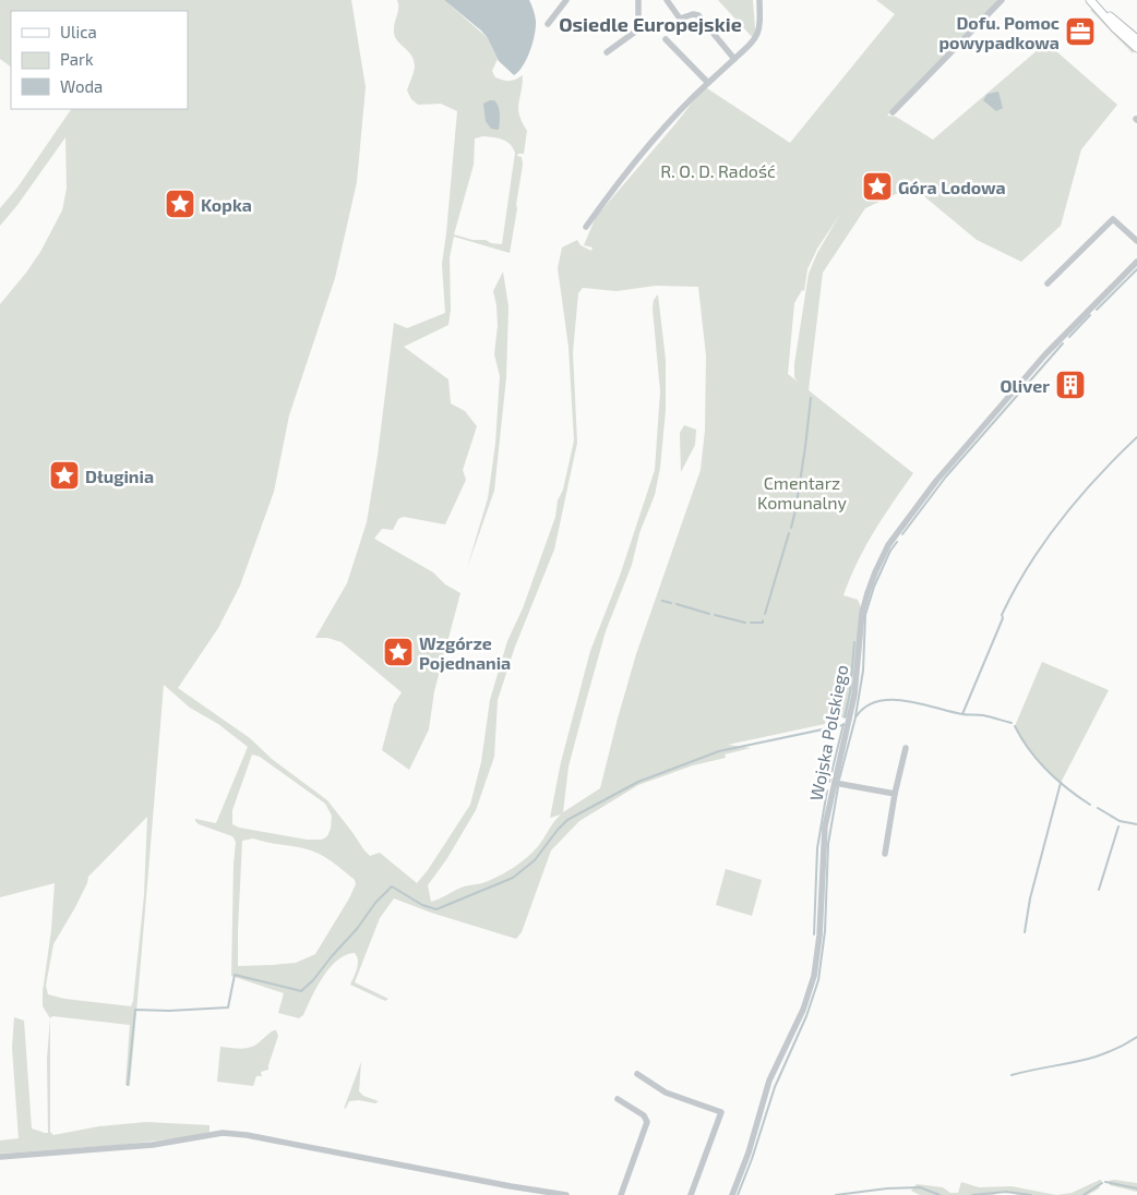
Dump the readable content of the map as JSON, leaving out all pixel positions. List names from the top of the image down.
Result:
{
  "streets": {
    "street": ["Wojska Polskiego"]
  },
  "districts": ["Osiedle Europejskie"],
  "parks": ["R. O. D. Radość", "Cmentarz Komunalny"],
  "places": {
    "office": ["Dofu. Pomoc powypadkowa"],
    "place": [
      "Góra Lodowa",
      "Kopka",
      "Długinia",
      "Wzgórze Pojednania"
    ],
    "building": ["Oliver"]
  },
  "legend": ["Ulica", "Park", "Woda"]
}
